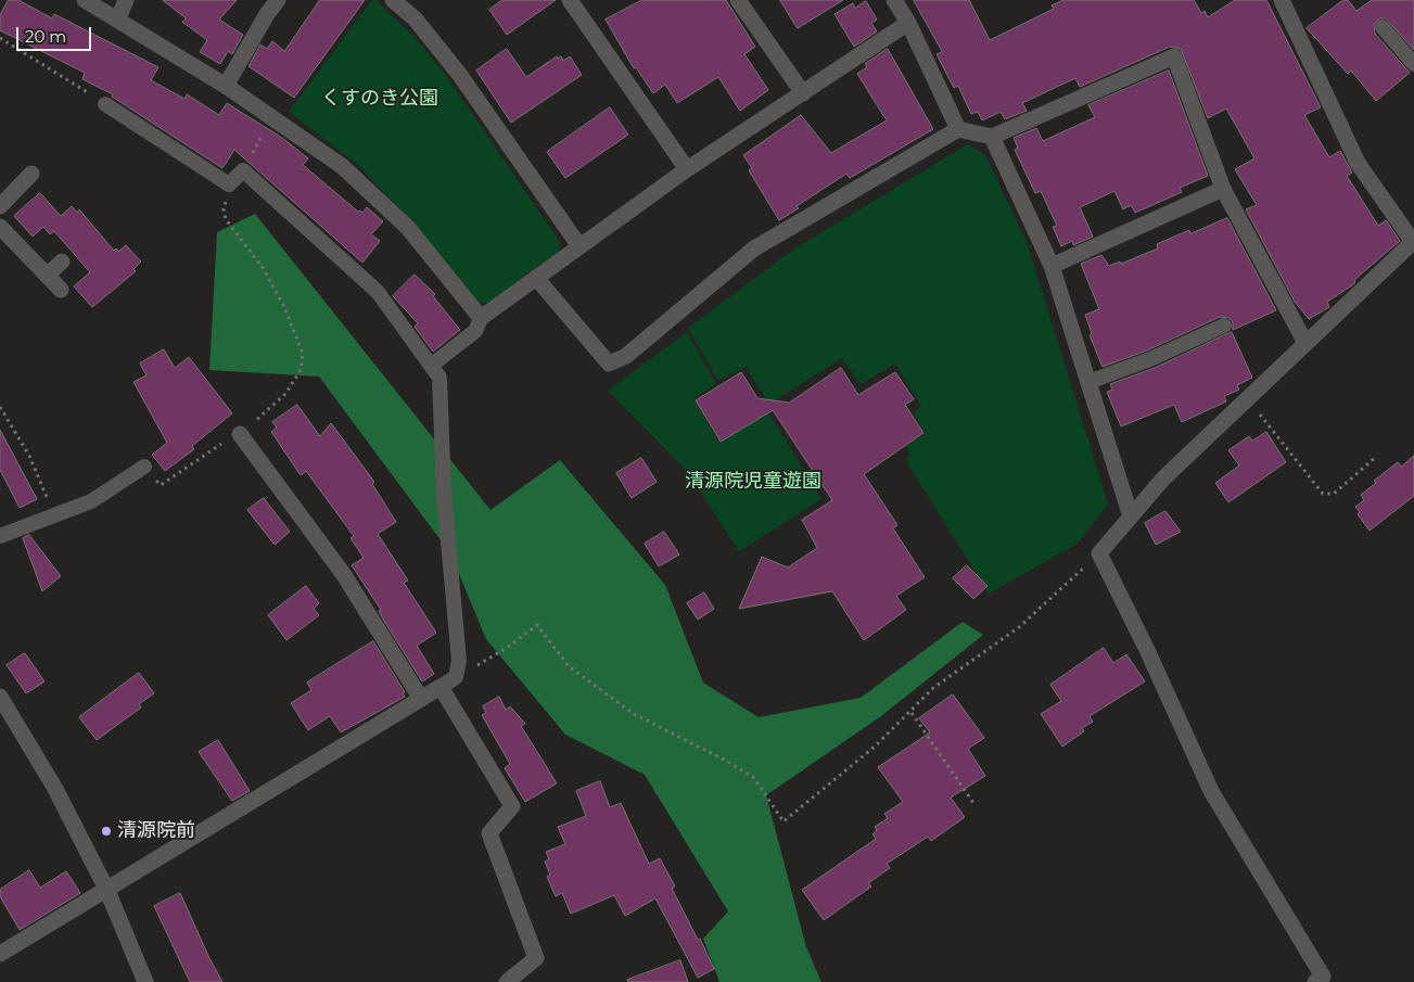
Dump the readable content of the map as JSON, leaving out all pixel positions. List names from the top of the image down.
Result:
{
  "parks": ["くすのき公園", "清源院児童遊園"],
  "places": ["清源院前"],
  "scale_bar": "20 m"
}
